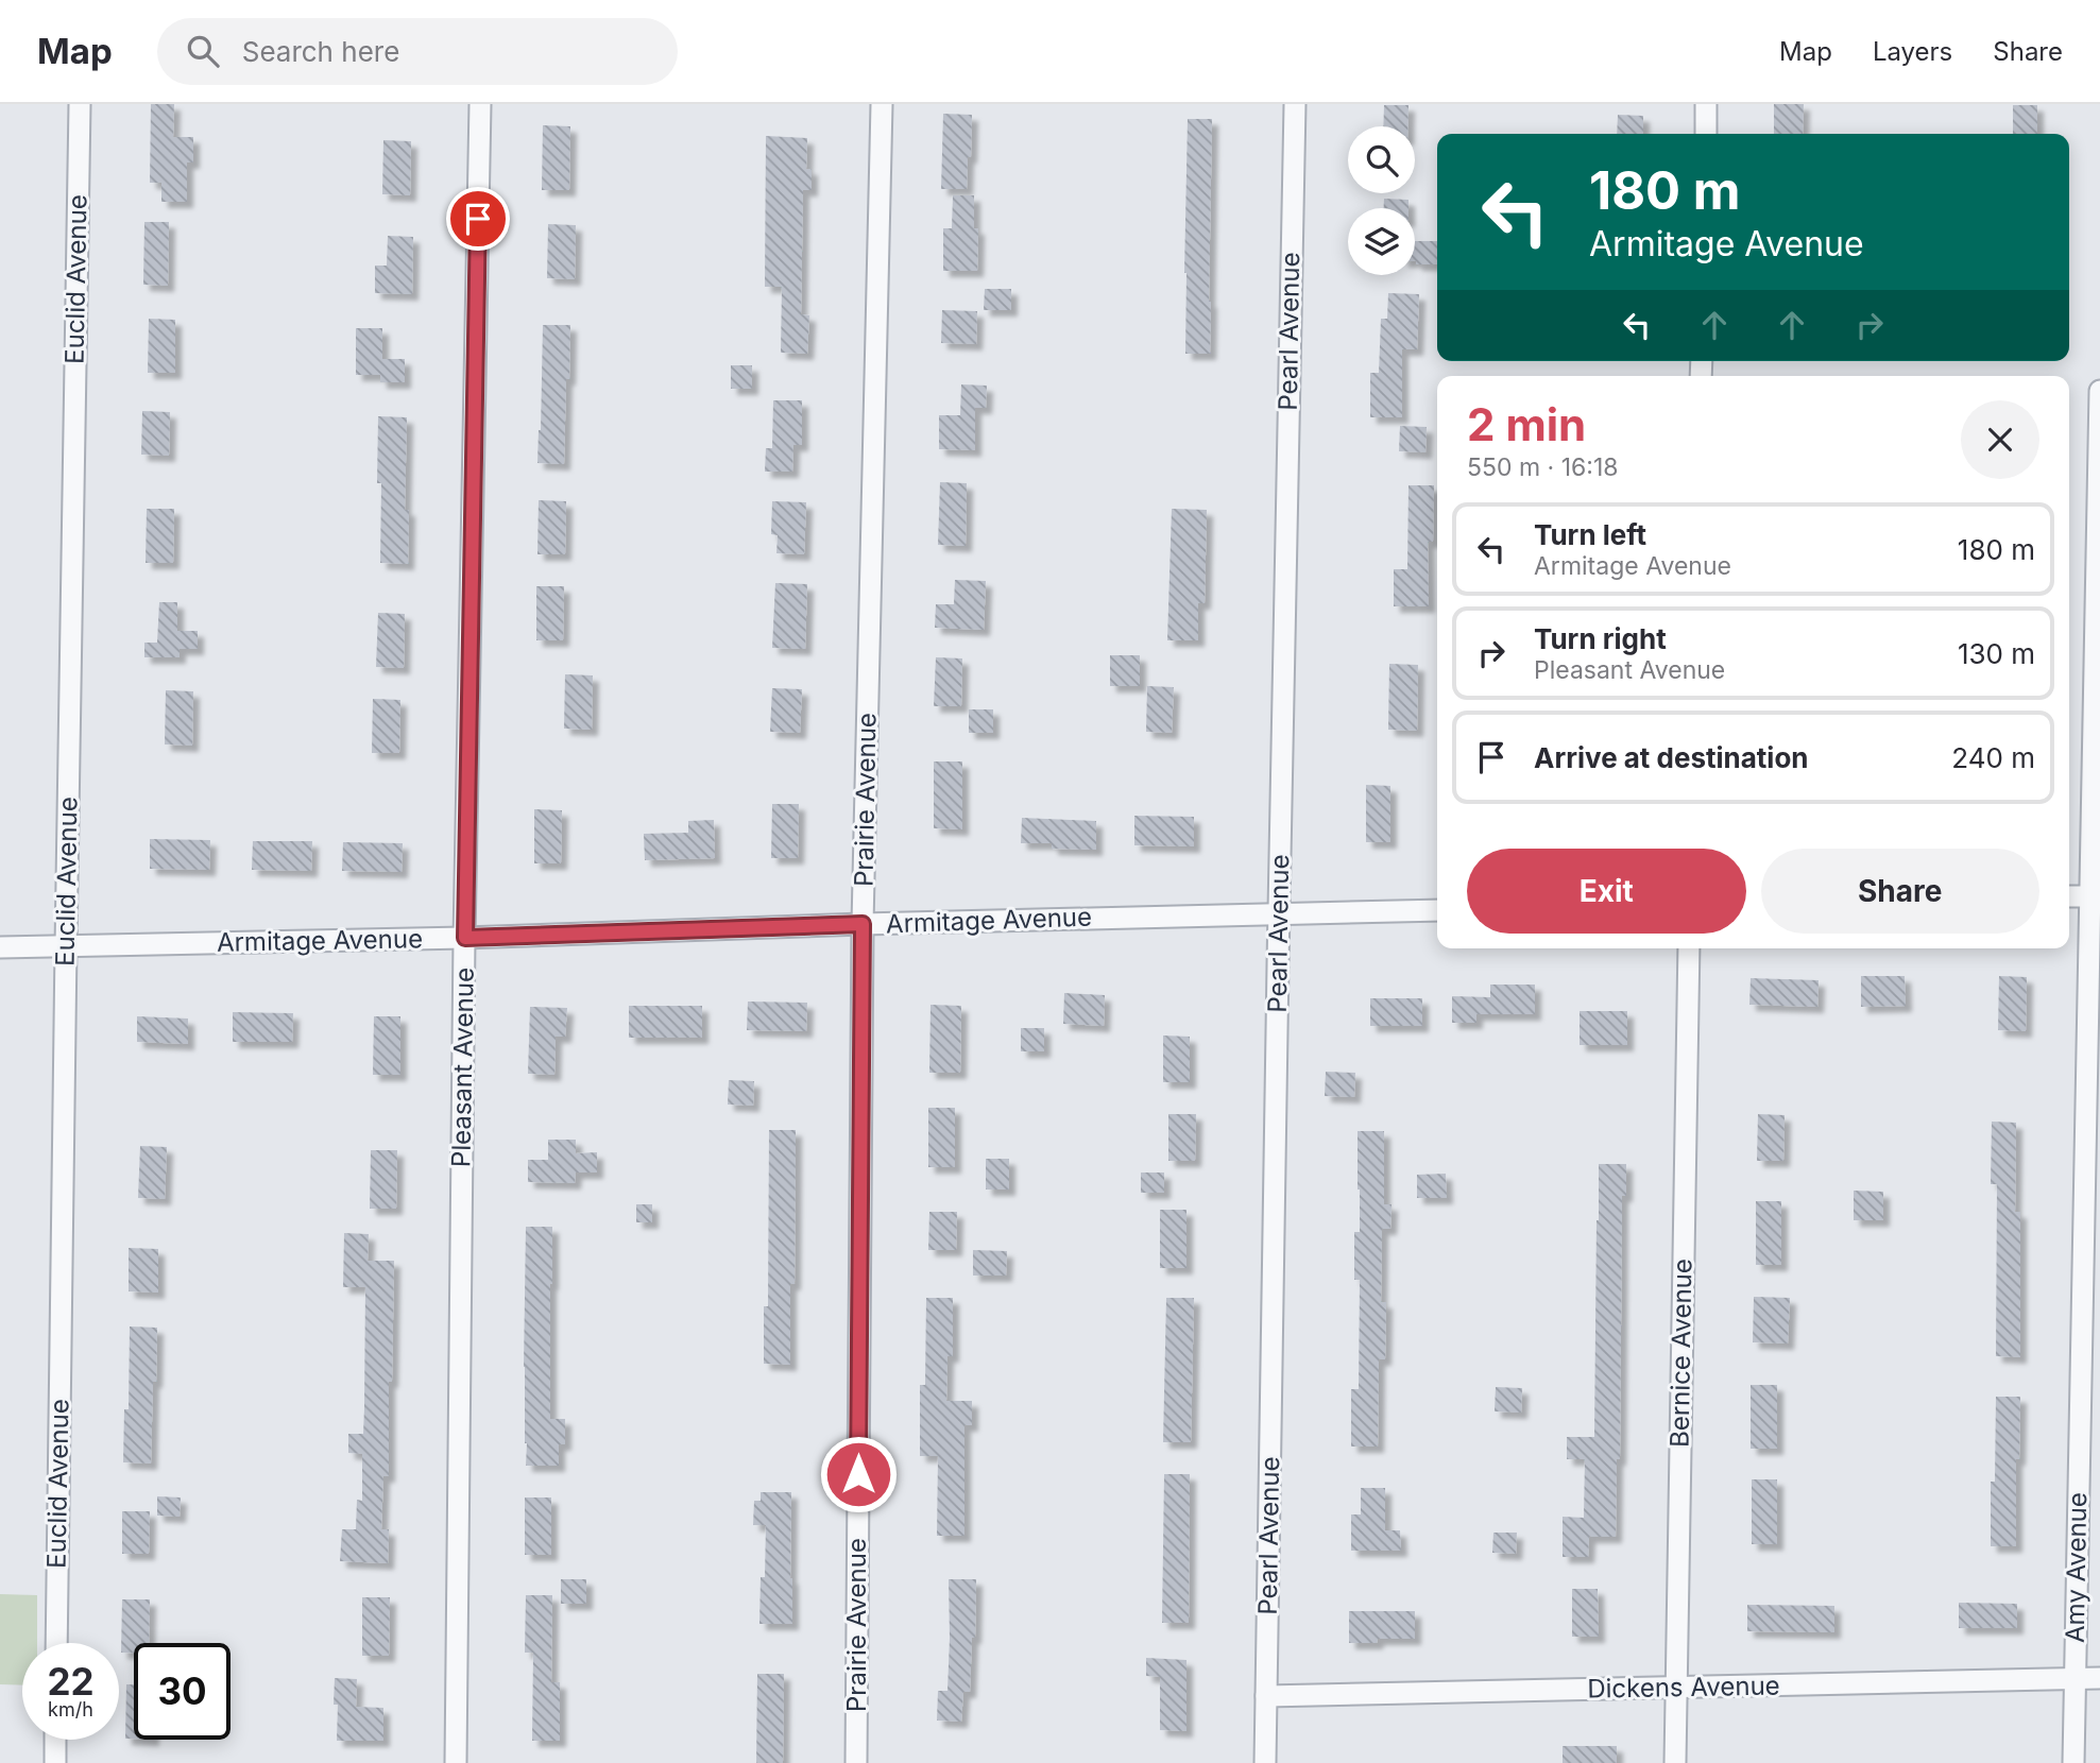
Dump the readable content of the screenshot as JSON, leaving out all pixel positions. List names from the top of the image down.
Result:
{
  "streets": {
    "street": [
      "Euclid Avenue",
      "Pearl Avenue",
      "Prairie Avenue",
      "Armitage Avenue",
      "Pleasant Avenue",
      "Bernice Avenue",
      "Amy Avenue",
      "Dickens Avenue"
    ]
  },
  "crossings": [
    ["Euclid Avenue", "Armitage Avenue"],
    ["Pearl Avenue", "Armitage Avenue"],
    ["Pearl Avenue", "Dickens Avenue"],
    ["Prairie Avenue", "Armitage Avenue"],
    ["Armitage Avenue", "Pleasant Avenue"],
    ["Bernice Avenue", "Dickens Avenue"],
    ["Amy Avenue", "Dickens Avenue"]
  ],
  "page": {
    "header": "Map",
    "search": "Search here",
    "nav": ["Map", "Layers", "Share"],
    "turn": ["180 m", "Armitage Avenue"],
    "heading": ["2 min", "550 m · 16:18"],
    "list": [
      {
        "name": "Turn left",
        "note": "Armitage Avenue",
        "value": "180 m"
      },
      {
        "name": "Turn right",
        "note": "Pleasant Avenue",
        "value": "130 m"
      },
      {
        "name": "Arrive at destination",
        "value": "240 m"
      }
    ],
    "buttons": ["Exit", "Share"],
    "speed": "22 km/h",
    "limit": "30"
  }
}
